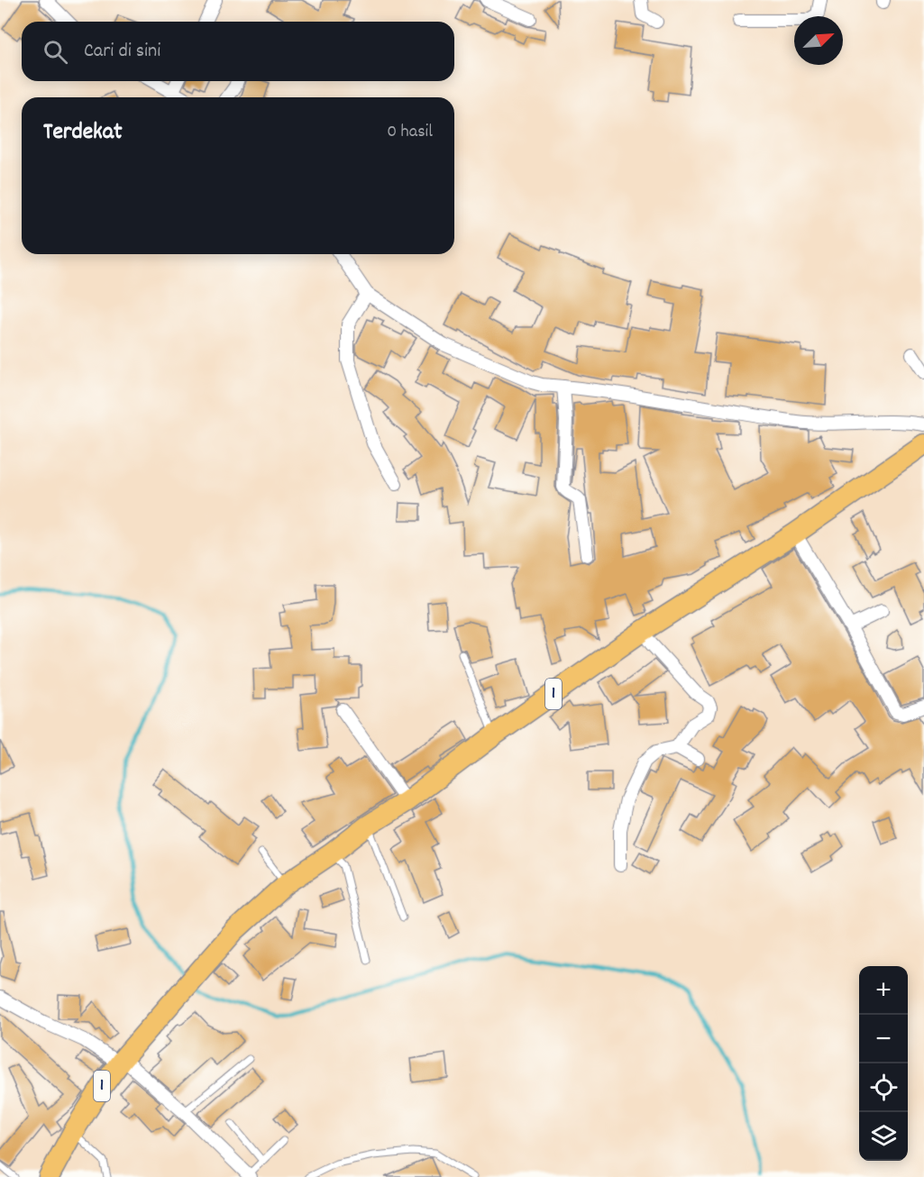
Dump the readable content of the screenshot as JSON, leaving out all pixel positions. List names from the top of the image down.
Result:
{
  "streets": {
    "highway": ["1"]
  },
  "north": "top right",
  "page": {
    "search": "Cari di sini",
    "heading": ["Terdekat", "0 hasil"],
    "map_buttons": ["+", "−"]
  }
}
